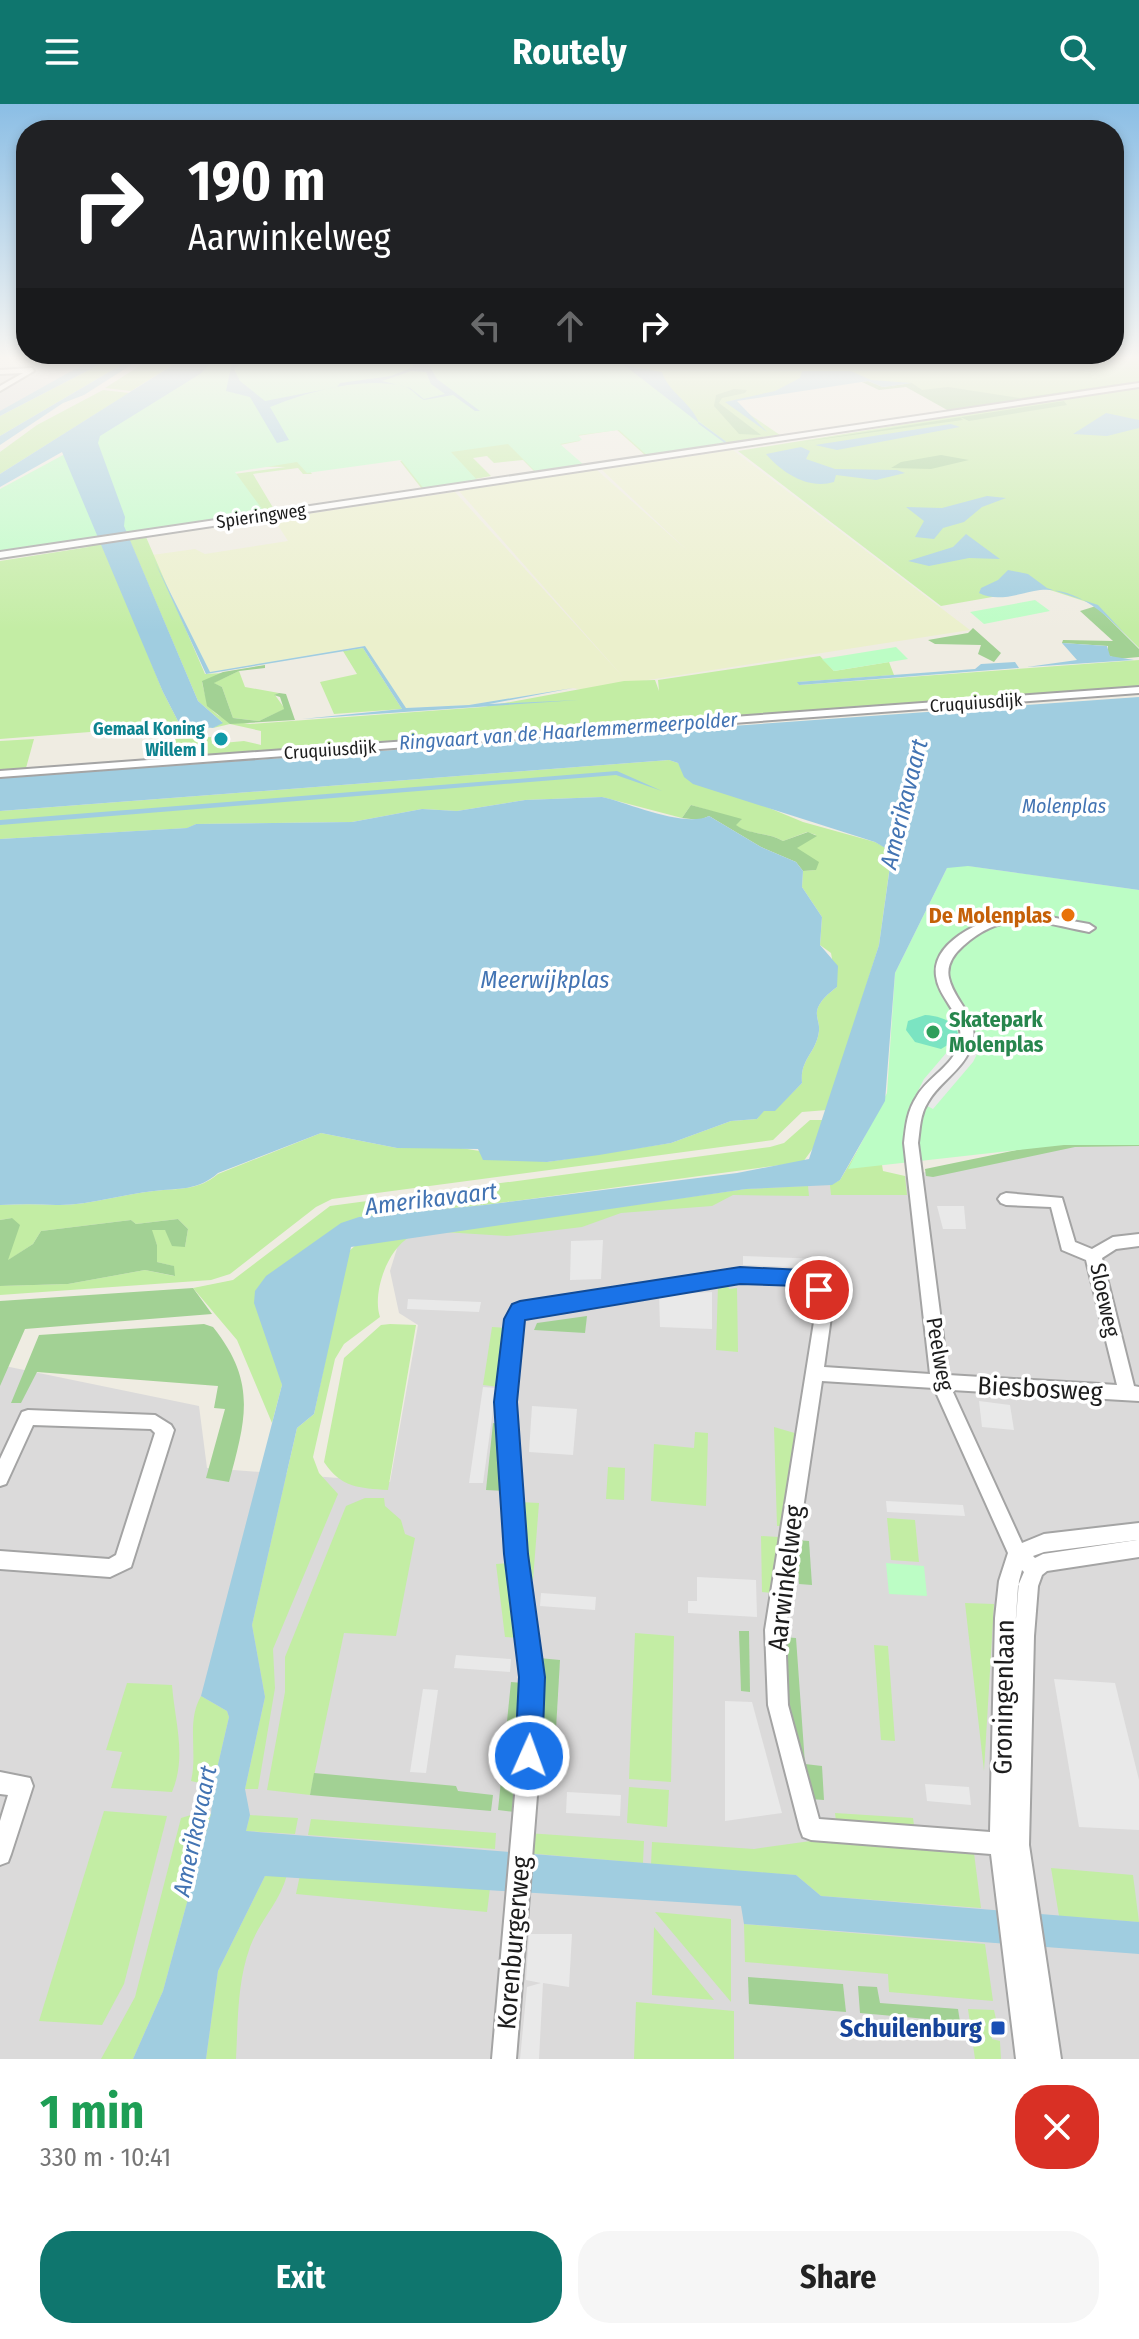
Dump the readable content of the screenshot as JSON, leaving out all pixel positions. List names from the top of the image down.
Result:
{
  "streets": {
    "street": [
      "Spieringweg",
      "Cruquiusdijk",
      "Sloeweg",
      "Peelweg",
      "Biesbosweg",
      "Aarwinkelweg",
      "Groningenlaan",
      "Korenburgerweg"
    ]
  },
  "crossings": [
    ["Sloeweg", "Biesbosweg"],
    ["Peelweg", "Biesbosweg"],
    ["Peelweg", "Groningenlaan"],
    ["Aarwinkelweg", "Groningenlaan"],
    ["Aarwinkelweg", "Korenburgerweg"]
  ],
  "water": [
    "Ringvaart van de Haarlemmermeerpolder",
    "Amerikavaart",
    "Molenplas",
    "Meerwijkplas"
  ],
  "places": {
    "other": ["Gemaal Koning Willem I", "De Molenplas", "Skatepark Molenplas"],
    "transit": ["Schuilenburg"]
  },
  "page": {
    "header": "Routely",
    "turn": ["190 m", "Aarwinkelweg"],
    "heading": ["1 min", "330 m · 10:41"],
    "buttons": ["Exit", "Share"]
  }
}
